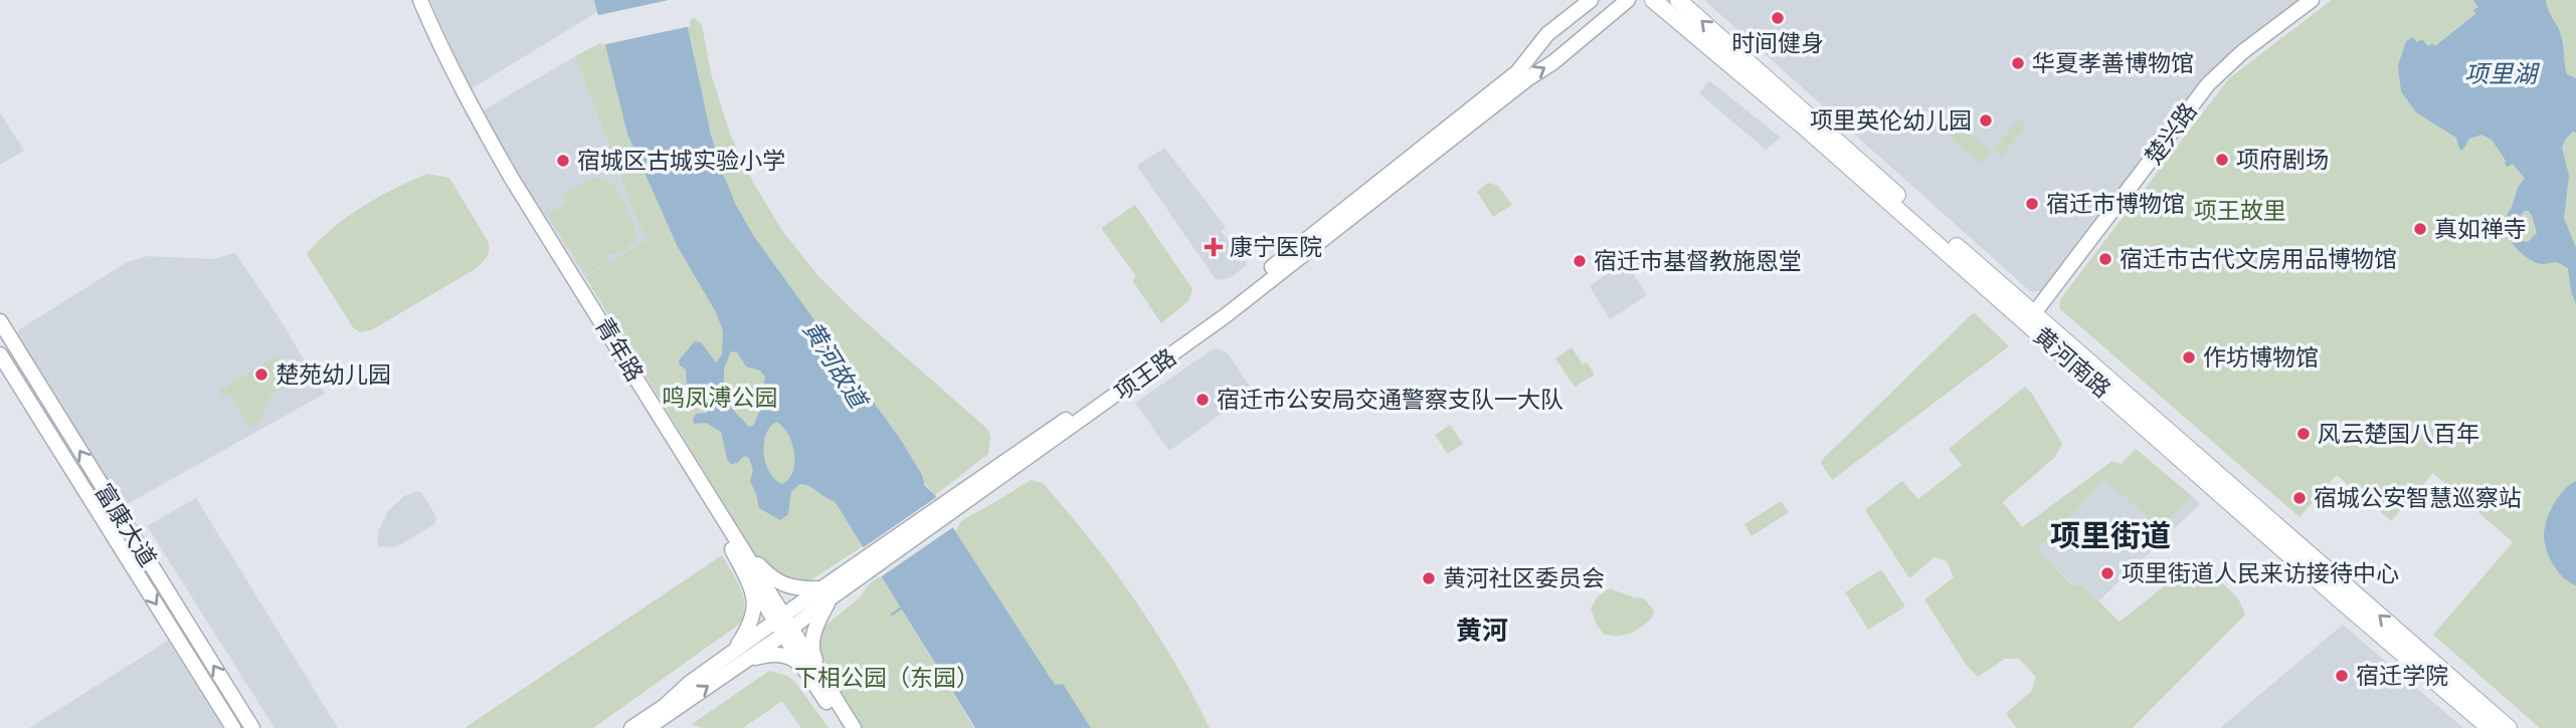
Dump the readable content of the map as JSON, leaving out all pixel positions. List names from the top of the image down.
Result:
{
  "streets": {
    "main road": ["黄河南路"],
    "street": [
      "楚兴路",
      "青年路",
      "项王路",
      "富康大道"
    ]
  },
  "crossings": [
    ["楚兴路", "黄河南路"],
    ["青年路", "项王路"]
  ],
  "districts": ["项里街道", "黄河"],
  "water": ["项里湖", "黄河故道"],
  "parks": ["项王故里", "鸣凤溥公园", "下相公园（东园）"],
  "places": {
    "other": [
      "时间健身",
      "华夏孝善博物馆",
      "项里英伦幼儿园",
      "项府剧场",
      "宿城区古城实验小学",
      "宿迁市博物馆",
      "真如禅寺",
      "宿迁市古代文房用品博物馆",
      "宿迁市基督教施恩堂",
      "作坊博物馆",
      "楚苑幼儿园",
      "宿迁市公安局交通警察支队一大队",
      "风云楚国八百年",
      "宿城公安智慧巡察站",
      "项里街道人民来访接待中心",
      "黄河社区委员会",
      "宿迁学院"
    ],
    "health": ["康宁医院"]
  }
}
